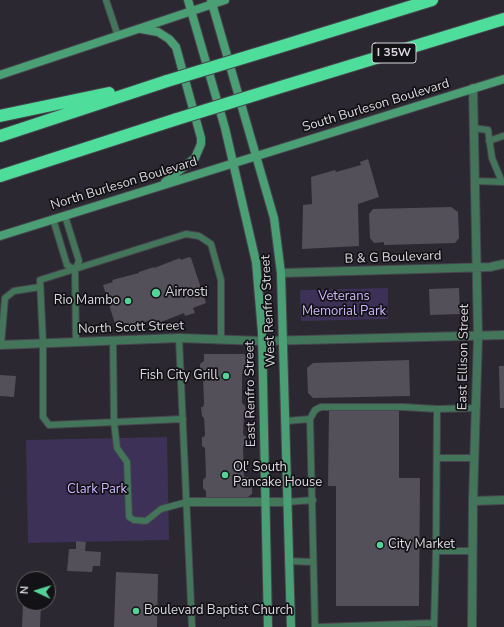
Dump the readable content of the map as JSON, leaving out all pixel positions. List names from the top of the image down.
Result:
{
  "streets": {
    "highway": ["I 35W"],
    "main road": [
      "South Burleson Boulevard",
      "North Burleson Boulevard",
      "West Renfro Street",
      "East Renfro Street"
    ],
    "street": ["B & G Boulevard", "North Scott Street", "East Ellison Street"]
  },
  "crossings": [
    ["South Burleson Boulevard", "North Burleson Boulevard"],
    ["South Burleson Boulevard", "West Renfro Street"],
    ["South Burleson Boulevard", "East Ellison Street"],
    ["North Burleson Boulevard", "West Renfro Street"],
    ["North Burleson Boulevard", "East Renfro Street"],
    ["B & G Boulevard", "West Renfro Street"],
    ["B & G Boulevard", "East Ellison Street"],
    ["West Renfro Street", "North Scott Street"],
    ["North Scott Street", "East Ellison Street"],
    ["North Scott Street", "East Renfro Street"]
  ],
  "parks": ["Veterans Memorial Park", "Clark Park"],
  "places": [
    "Airrosti",
    "Rio Mambo",
    "Fish City Grill",
    "Ol' South Pancake House",
    "City Market",
    "Boulevard Baptist Church"
  ],
  "north": "left"
}
